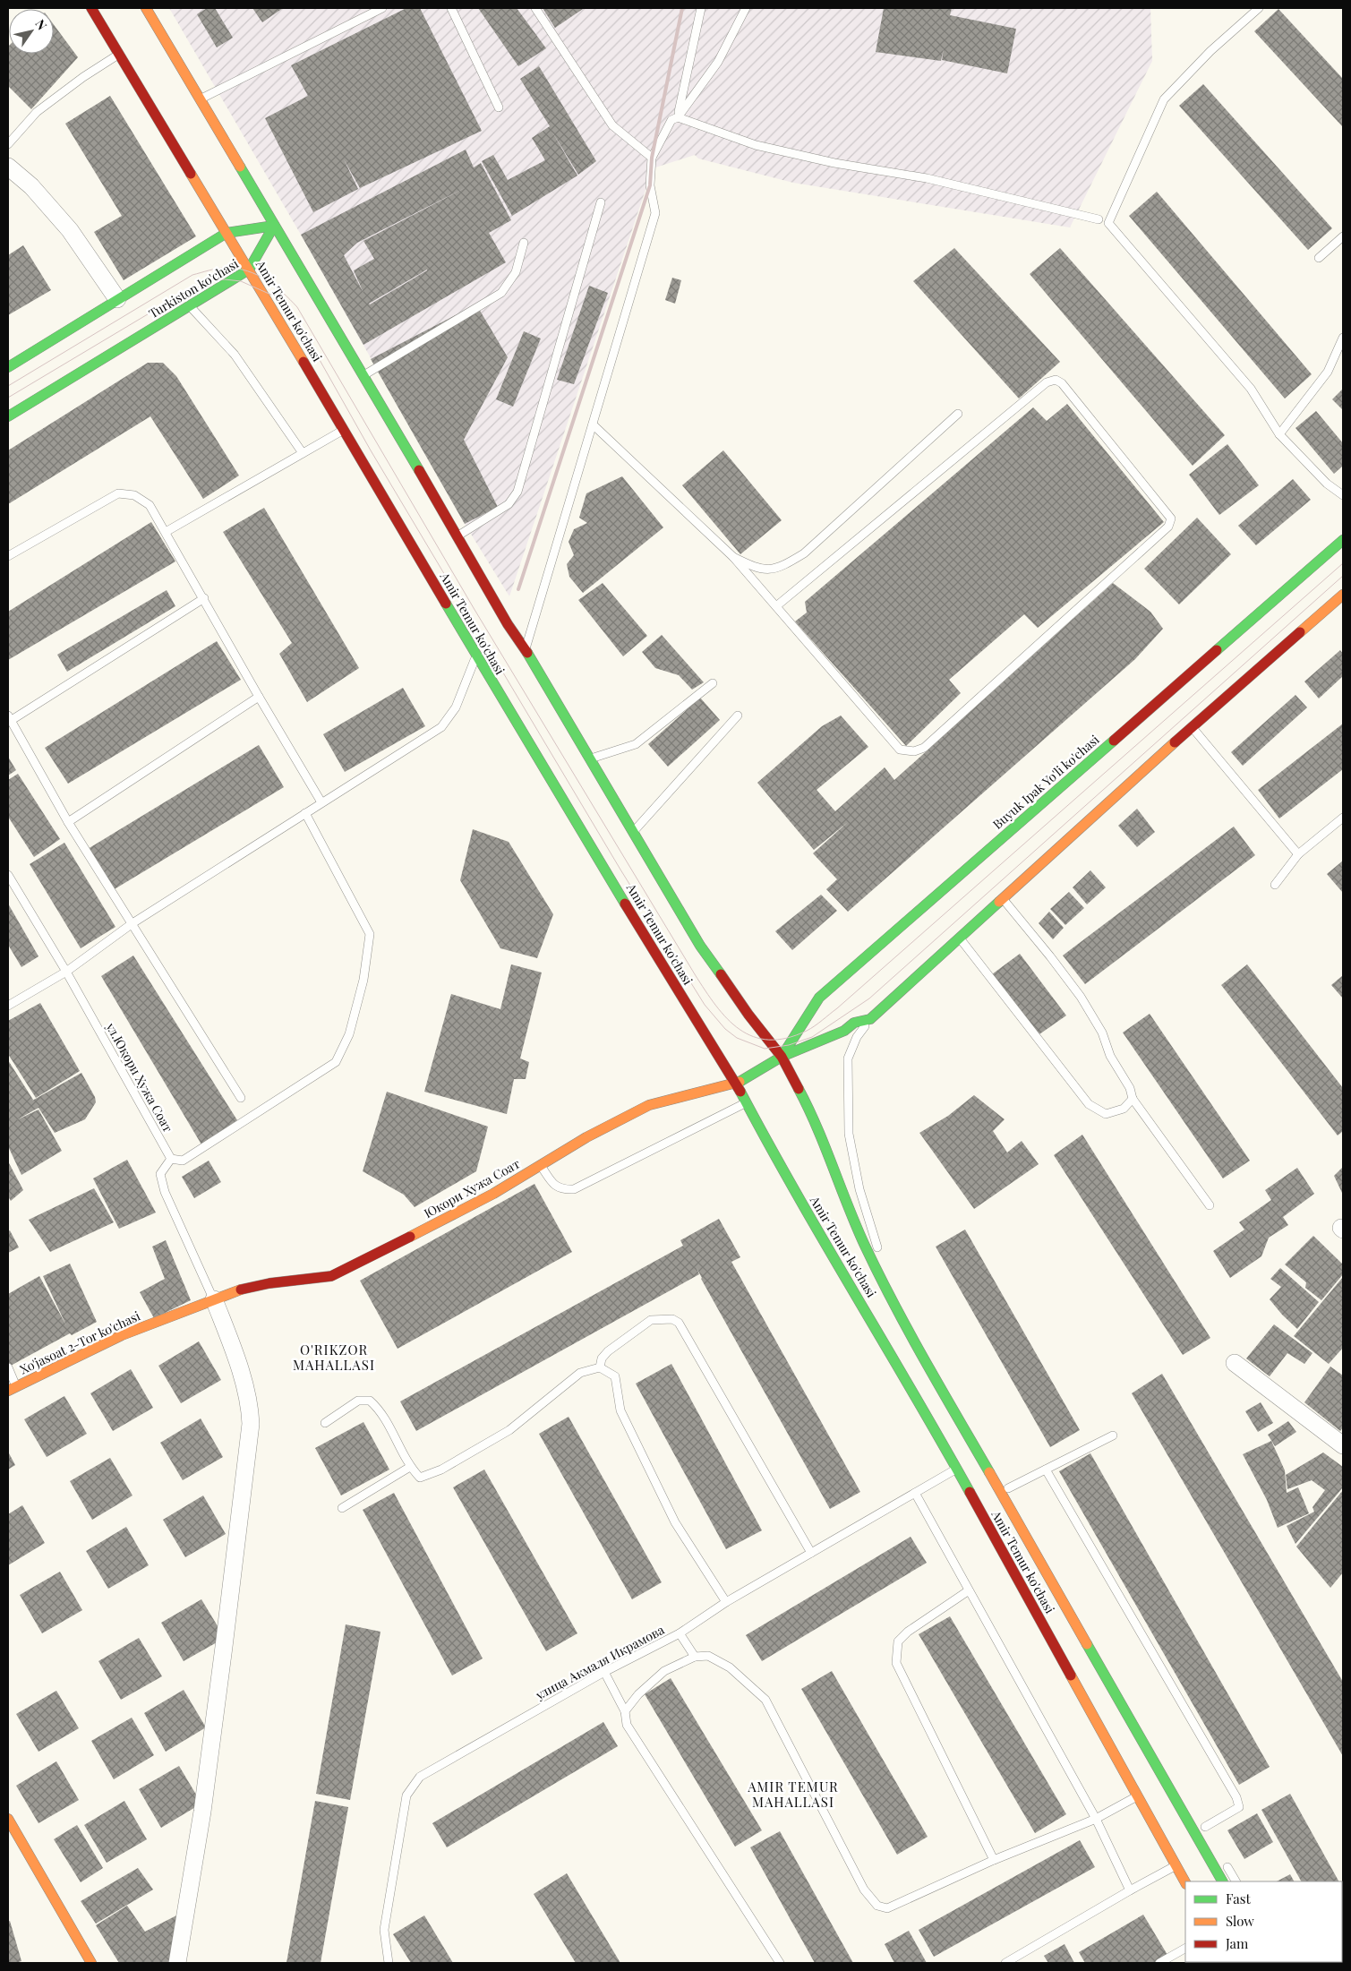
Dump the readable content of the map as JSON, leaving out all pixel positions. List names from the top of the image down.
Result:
{
  "streets": {
    "main road": [
      "Turkiston ko'chasi",
      "Amir Temur ko'chasi",
      "Buyuk Ipak Yo'li ko'chasi",
      "Юкори Хужа Соат",
      "Xo'jasoat 2-Tor ko'chasi"
    ],
    "lane": ["ул.Юқори Хужа Соат", "улица Акмаля Икрамова"]
  },
  "crossings": [
    ["Turkiston ko'chasi", "Amir Temur ko'chasi"],
    ["Amir Temur ko'chasi", "Buyuk Ipak Yo'li ko'chasi"],
    ["Amir Temur ko'chasi", "Юкори Хужа Соат"],
    ["Amir Temur ko'chasi", "улица Акмаля Икрамова"],
    ["Buyuk Ipak Yo'li ko'chasi", "Юкори Хужа Соат"],
    ["Юкори Хужа Соат", "Xo'jasoat 2-Tor ko'chasi"]
  ],
  "districts": ["O'RIKZOR MAHALLASI", "AMIR TEMUR MAHALLASI"],
  "legend": ["Fast", "Slow", "Jam"],
  "north": "top right"
}
